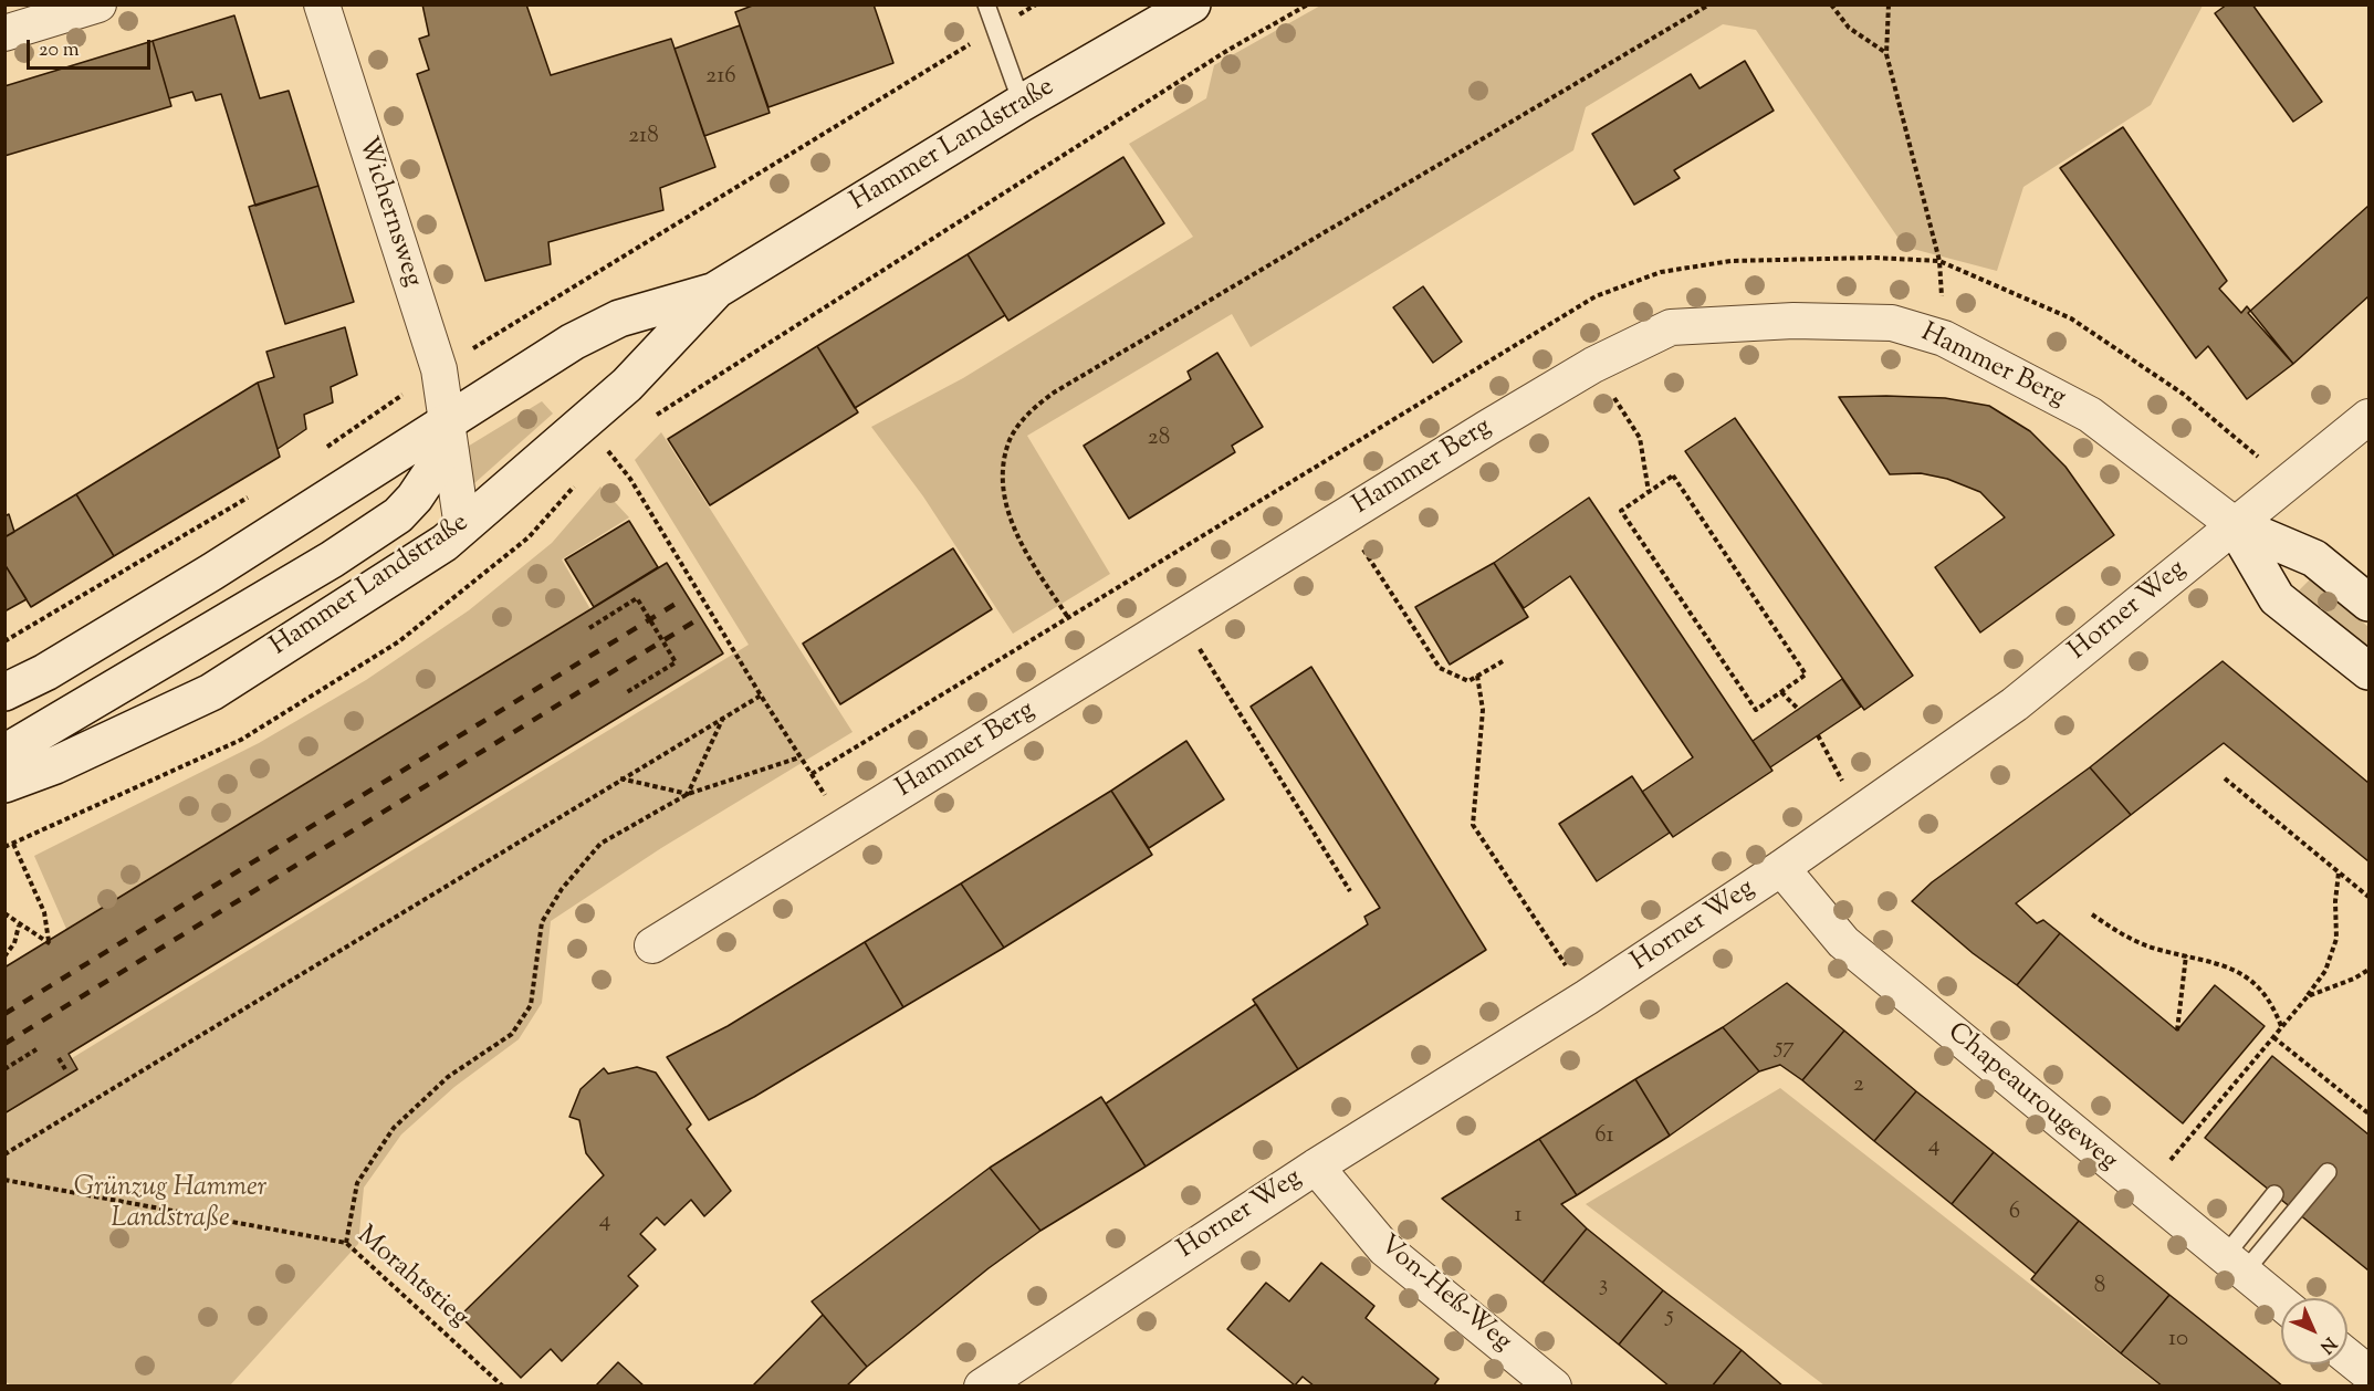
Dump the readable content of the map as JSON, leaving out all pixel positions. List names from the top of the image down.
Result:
{
  "streets": {
    "main road": ["Hammer Landstraße"],
    "street": [
      "Wichernsweg",
      "Hammer Berg",
      "Horner Weg",
      "Chapeaurougeweg",
      "Von-Heß-Weg"
    ],
    "path": ["Morahtstieg"]
  },
  "crossings": [
    ["Hammer Landstraße", "Wichernsweg"],
    ["Hammer Berg", "Horner Weg"],
    ["Horner Weg", "Chapeaurougeweg"],
    ["Horner Weg", "Von-Heß-Weg"]
  ],
  "parks": ["Grünzug Hammer Landstraße"],
  "house_numbers": [
    "216",
    "218",
    "28",
    "57",
    "2",
    "61",
    "4",
    "6",
    "1",
    "4",
    "3",
    "8",
    "5",
    "10"
  ],
  "scale_bar": "20 m",
  "north": "bottom right"
}
